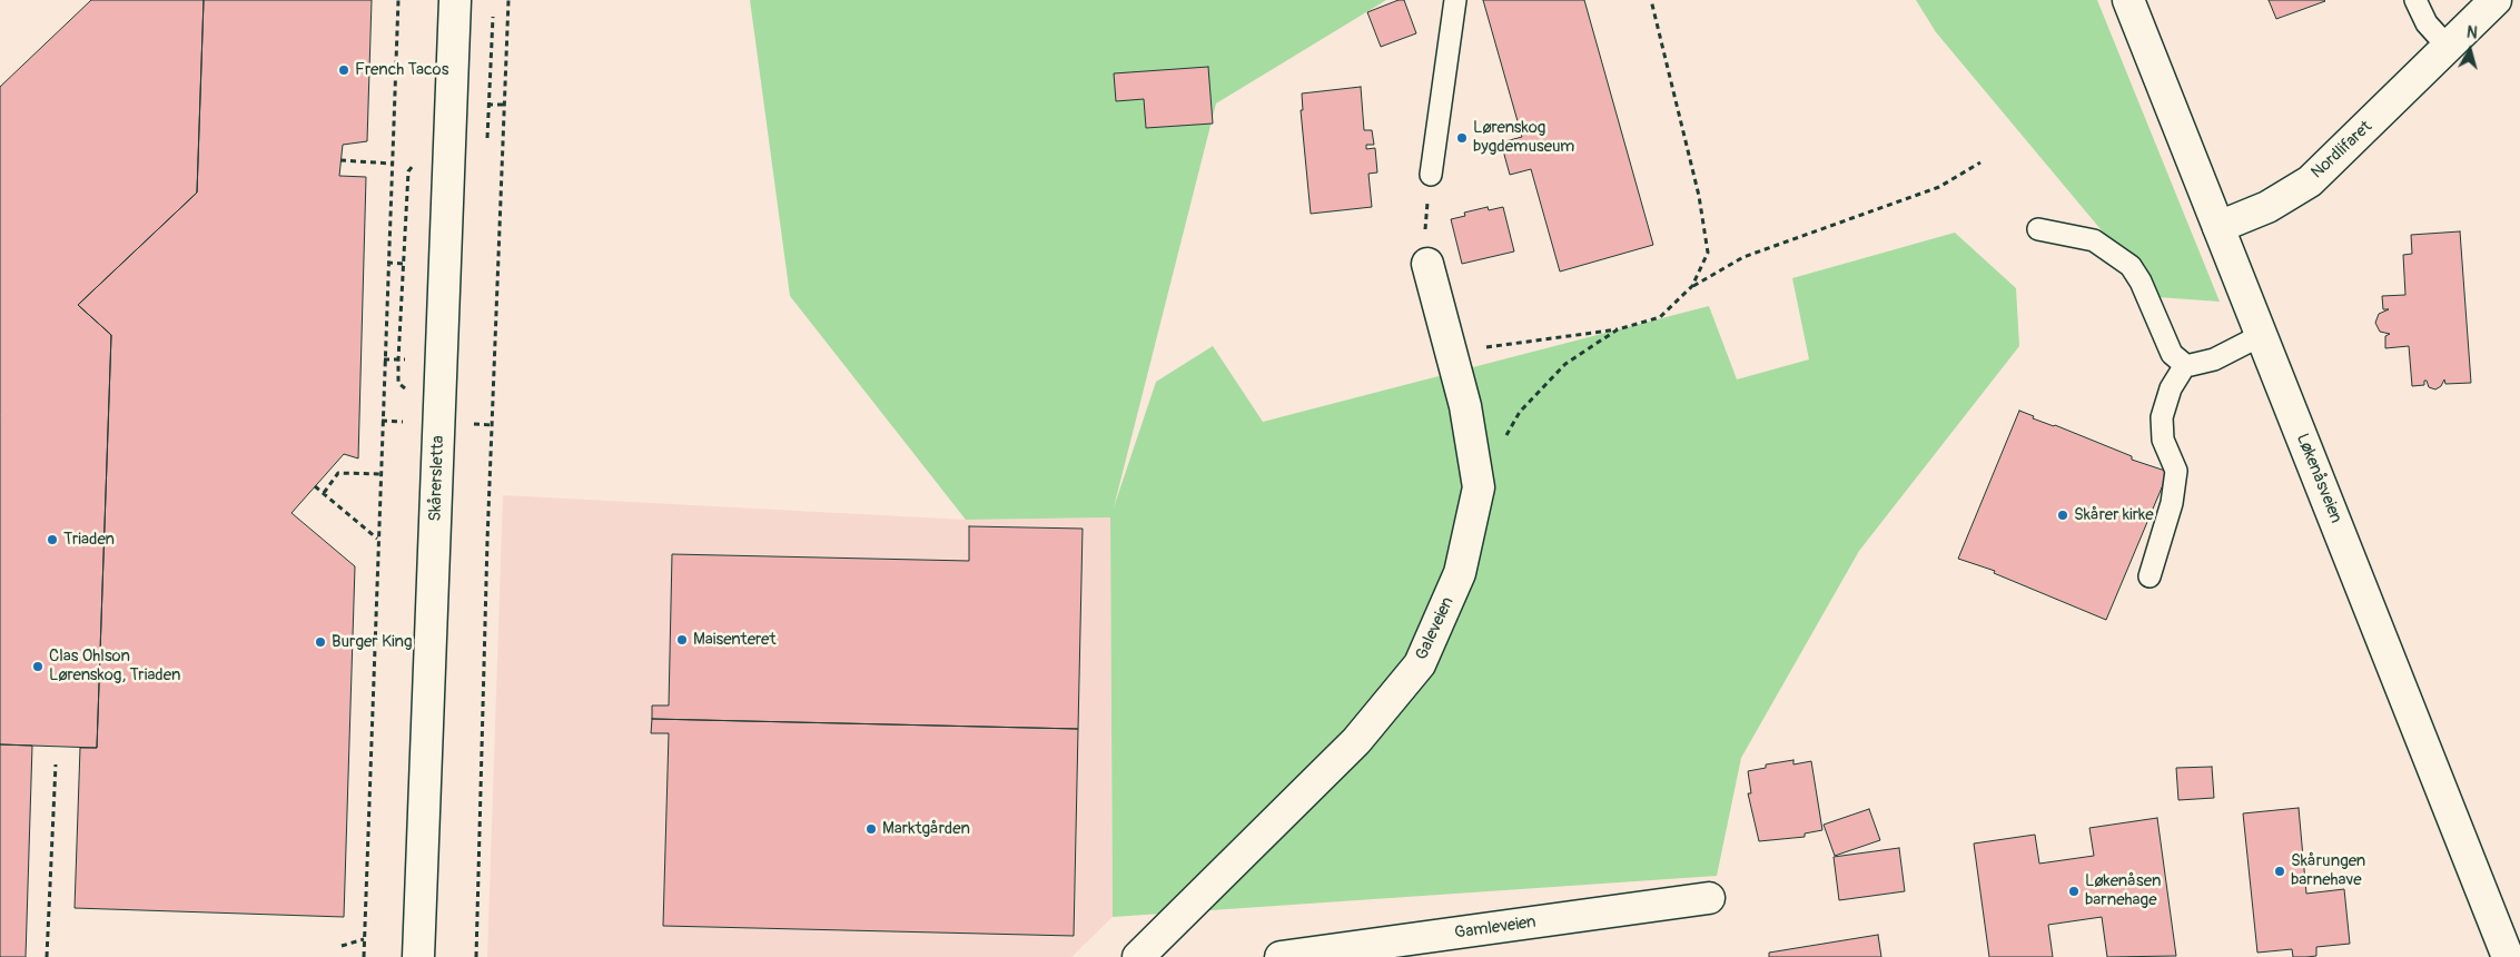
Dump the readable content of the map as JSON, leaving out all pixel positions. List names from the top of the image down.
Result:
{
  "streets": {
    "street": [
      "Nordlifaret",
      "Skårersletta",
      "Løkenåsveien",
      "Galeveien",
      "Gamleveien"
    ]
  },
  "crossings": [
    ["Nordlifaret", "Løkenåsveien"]
  ],
  "places": [
    "French Tacos",
    "Lørenskog bygdemuseum",
    "Skårer kirke",
    "Triaden",
    "Maisenteret",
    "Burger King",
    "Clas Ohlson Lørenskog, Triaden",
    "Marktgården",
    "Skårungen barnehave",
    "Løkenåsen barnehage"
  ],
  "north": "top"
}
